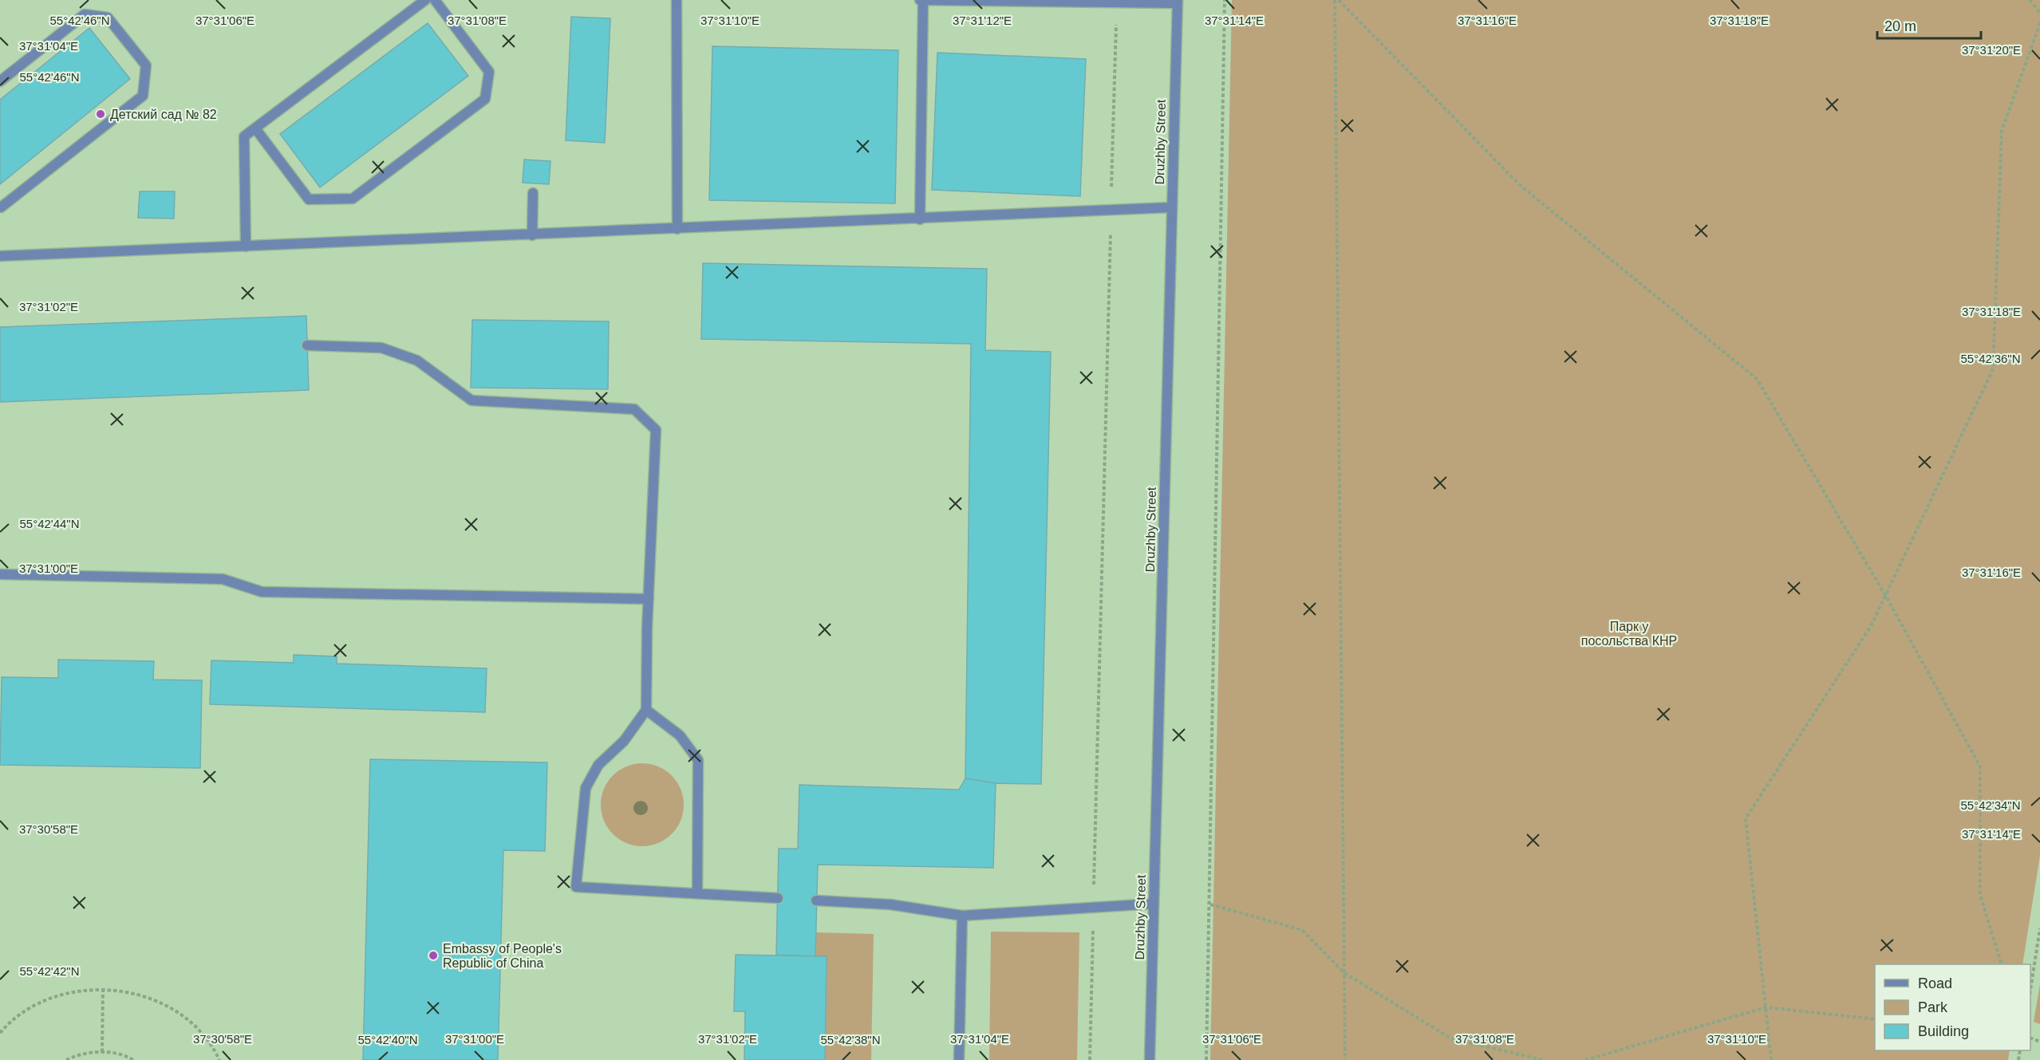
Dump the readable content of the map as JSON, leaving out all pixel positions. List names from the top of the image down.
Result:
{
  "streets": {
    "street": ["Druzhby Street"]
  },
  "parks": ["Парк у посольства КНР"],
  "places": ["Детский сад № 82", "Embassy of People's Republic of China"],
  "legend": ["Road", "Park", "Building"],
  "scale_bar": "20 m",
  "coordinates": [
    "55°42'46\"N",
    "37°31'14\"E",
    "37°31'06\"E",
    "37°31'08\"E",
    "37°31'10\"E",
    "37°31'12\"E",
    "37°31'16\"E",
    "37°31'18\"E",
    "37°31'04\"E",
    "37°31'20\"E",
    "37°31'02\"E",
    "55°42'36\"N",
    "55°42'44\"N",
    "37°31'00\"E",
    "55°42'34\"N",
    "37°30'58\"E",
    "55°42'42\"N",
    "55°42'40\"N",
    "55°42'38\"N"
  ]
}
